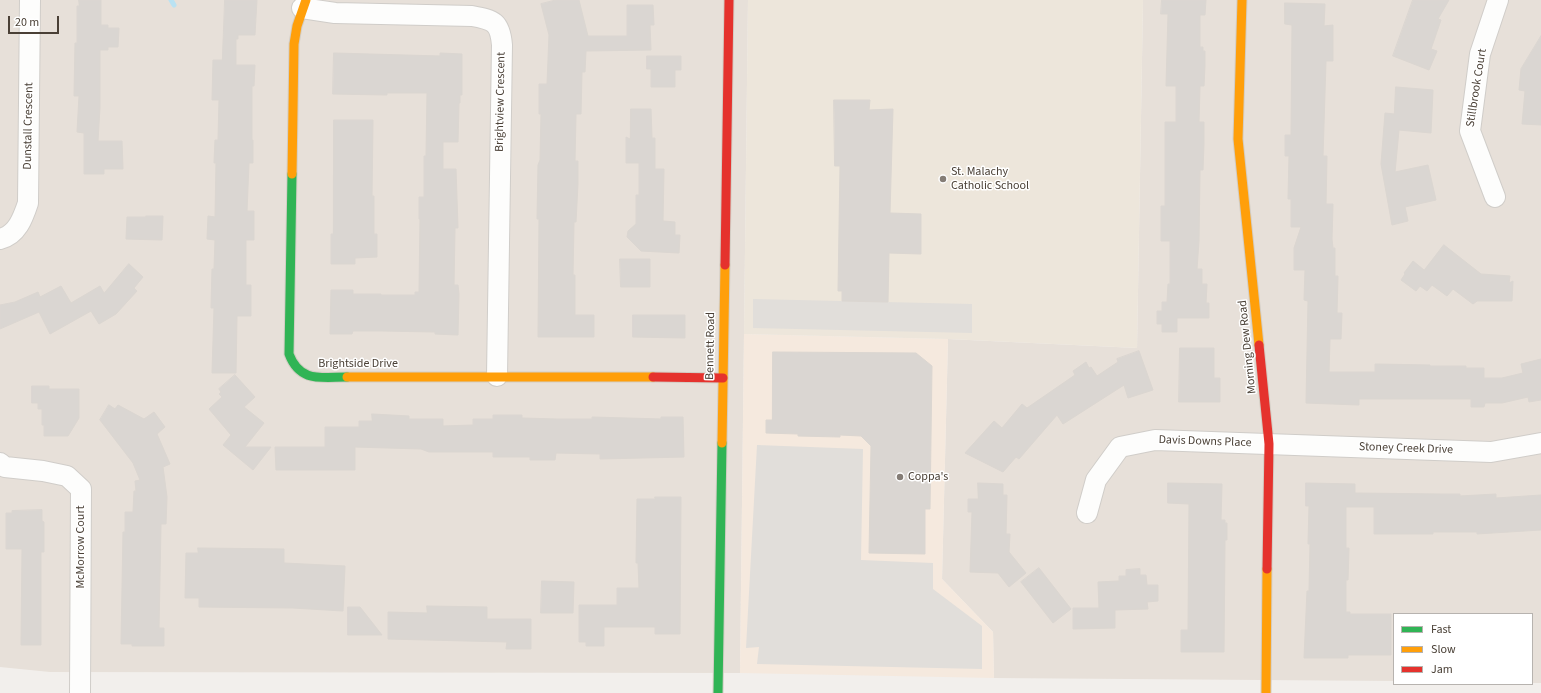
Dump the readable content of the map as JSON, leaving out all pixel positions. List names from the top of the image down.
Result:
{
  "streets": {
    "street": [
      "Stillbrook Court",
      "Brightview Crescent",
      "Dunstall Crescent",
      "Bennett Road",
      "Morning Dew Road",
      "Brightside Drive",
      "Davis Downs Place",
      "Stoney Creek Drive",
      "McMorrow Court"
    ]
  },
  "crossings": [
    ["Brightview Crescent", "Brightside Drive"],
    ["Bennett Road", "Brightside Drive"],
    ["Morning Dew Road", "Davis Downs Place"],
    ["Morning Dew Road", "Stoney Creek Drive"],
    ["Davis Downs Place", "Stoney Creek Drive"]
  ],
  "places": ["St. Malachy Catholic School", "Coppa's"],
  "legend": ["Fast", "Slow", "Jam"],
  "scale_bar": "20 m"
}
